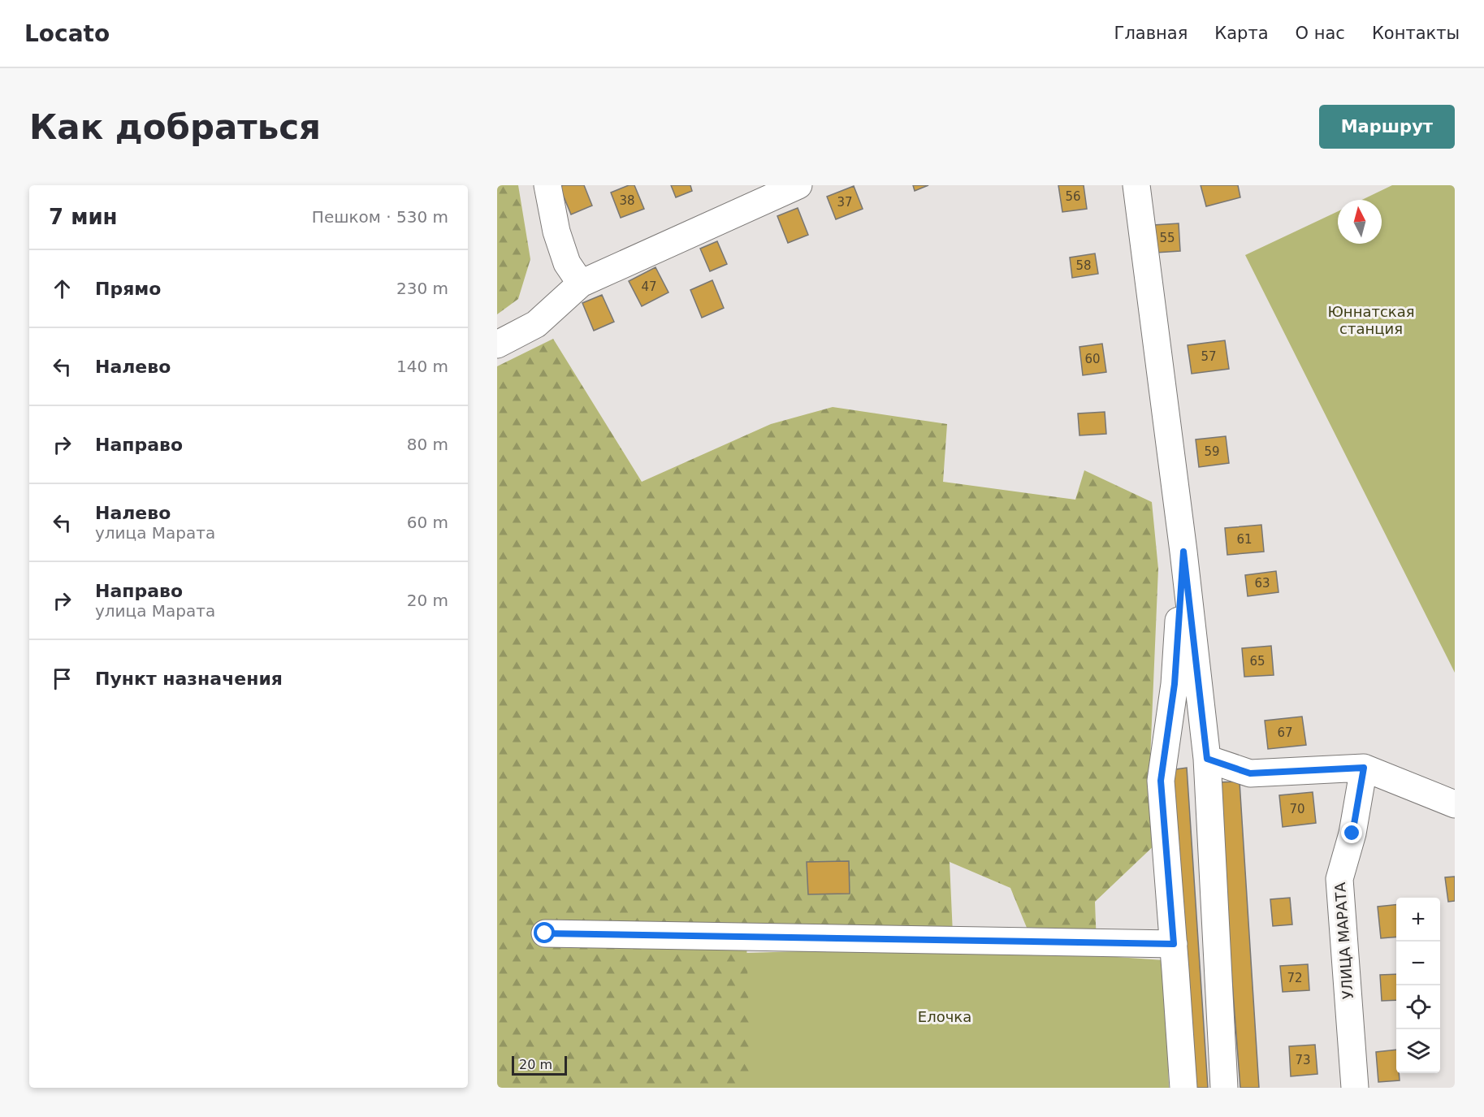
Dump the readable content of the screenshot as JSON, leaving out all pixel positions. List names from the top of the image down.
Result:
{
  "streets": {
    "street": ["УЛИЦА МАРАТА"]
  },
  "parks": ["Юннатская станция", "Елочка"],
  "house_numbers": [
    "56",
    "38",
    "37",
    "55",
    "58",
    "47",
    "57",
    "60",
    "59",
    "61",
    "63",
    "65",
    "67",
    "70",
    "72",
    "73"
  ],
  "scale_bar": "20 m",
  "north": "top",
  "page": {
    "header": "Locato",
    "nav": [
      "Главная",
      "Карта",
      "О нас",
      "Контакты"
    ],
    "buttons": "Маршрут",
    "title": "Как добраться",
    "heading": ["7 мин", "Пешком · 530 m"],
    "list": [
      ["Прямо", "230 m"],
      ["Налево", "140 m"],
      ["Направо", "80 m"],
      ["Налево", "улица Марата", "60 m"],
      ["Направо", "улица Марата", "20 m"],
      "Пункт назначения"
    ],
    "map_buttons": ["+", "−"],
    "scale": "20 m"
  }
}
